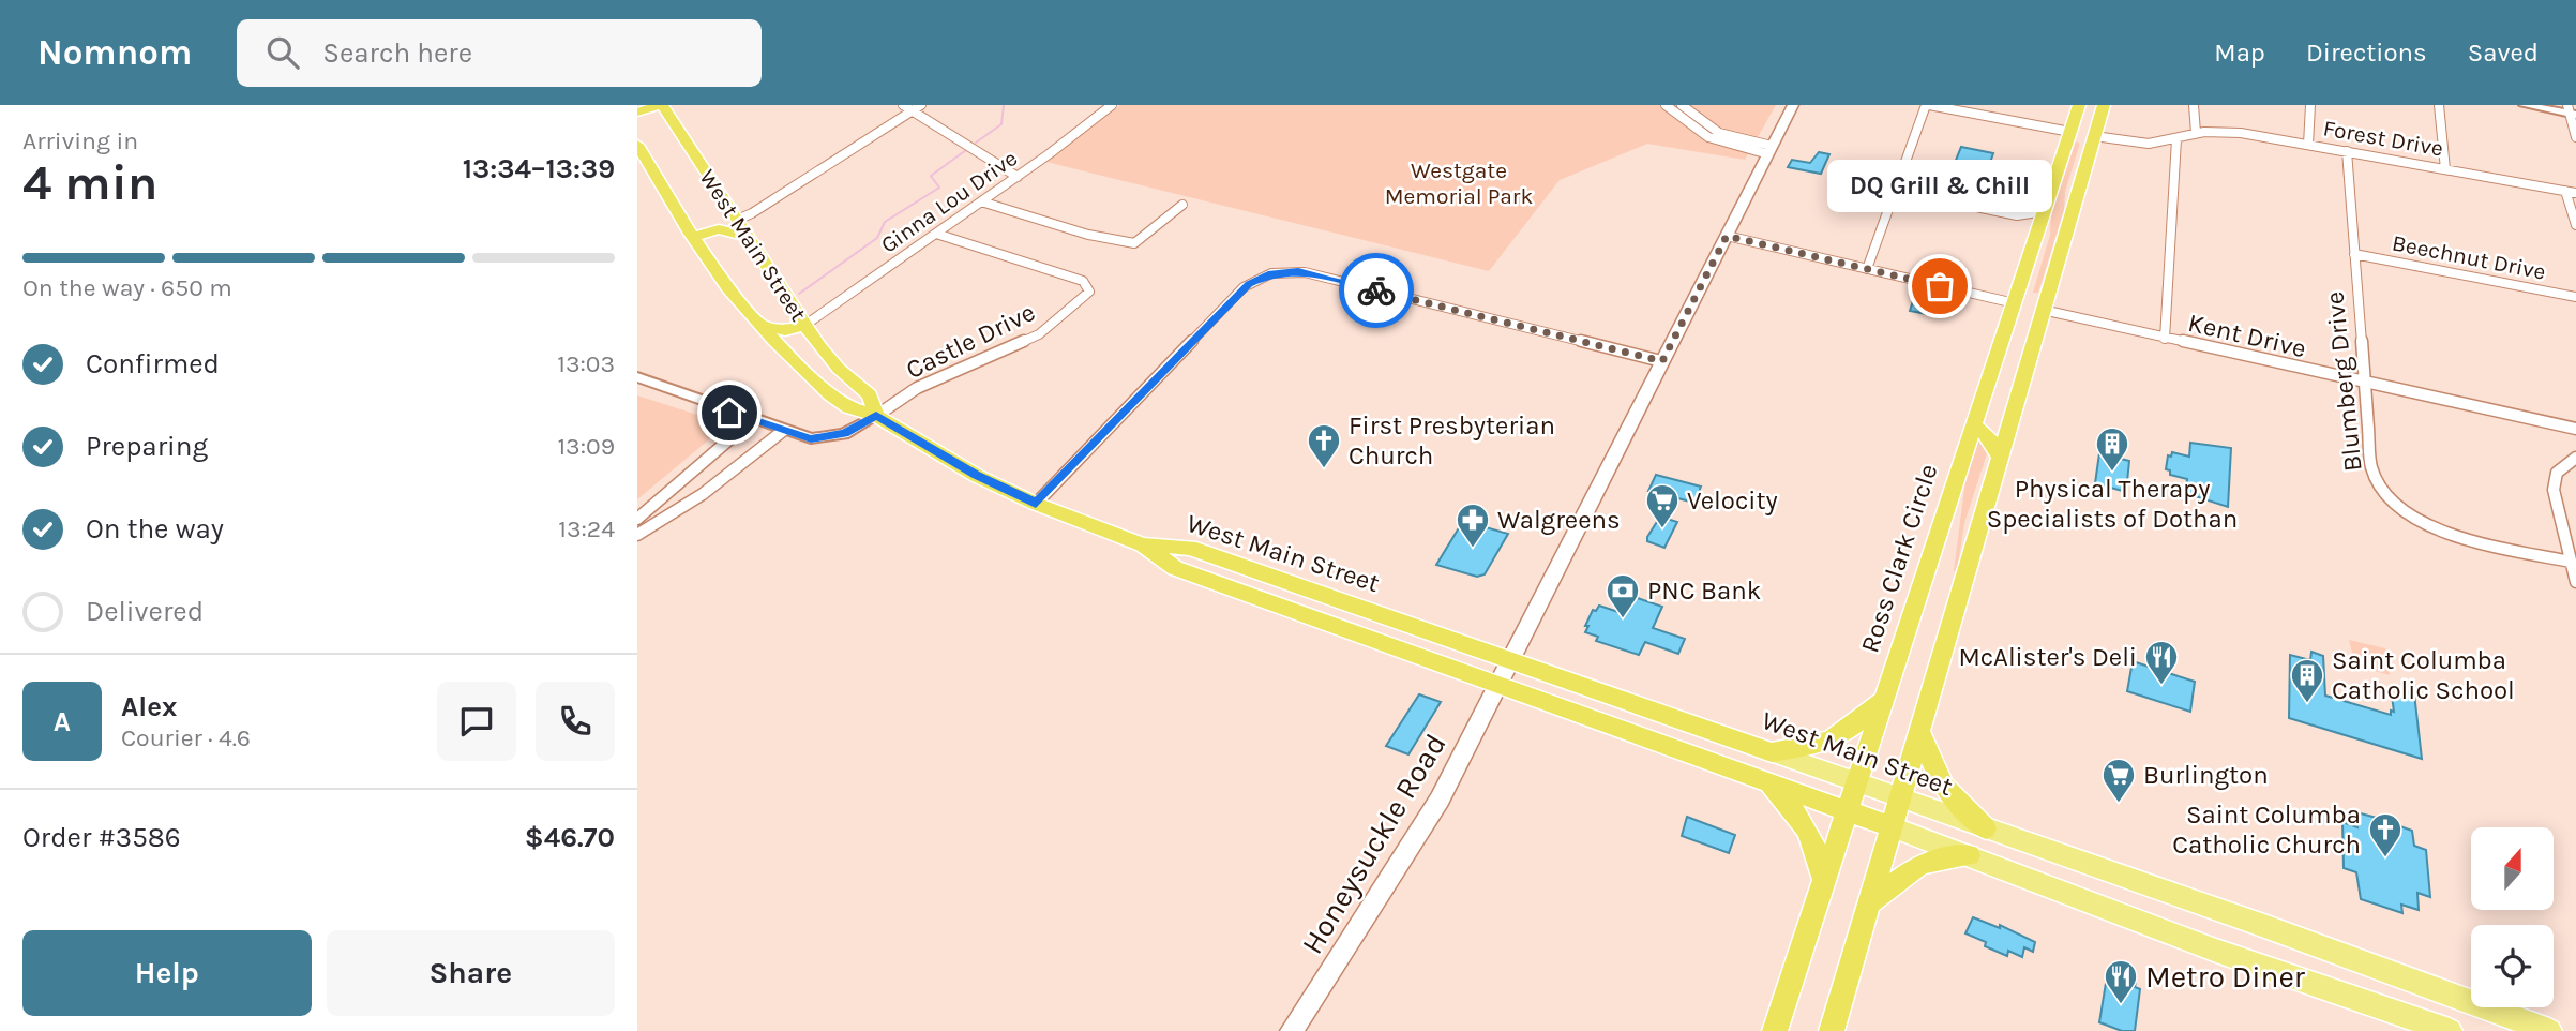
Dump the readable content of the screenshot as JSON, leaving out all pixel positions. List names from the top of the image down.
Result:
{
  "streets": {
    "highway": ["West Main Street", "Ross Clark Circle"],
    "main road": ["Honeysuckle Road"],
    "street": [
      "Forest Drive",
      "Ginna Lou Drive",
      "Beechnut Drive",
      "Kent Drive",
      "Castle Drive",
      "Blumberg Drive"
    ]
  },
  "crossings": [
    ["Forest Drive", "Blumberg Drive"],
    ["Ginna Lou Drive", "West Main Street"],
    ["Ginna Lou Drive", "Castle Drive"],
    ["West Main Street", "Castle Drive"],
    ["West Main Street", "Ross Clark Circle"],
    ["West Main Street", "Honeysuckle Road"],
    ["Beechnut Drive", "Blumberg Drive"],
    ["Kent Drive", "Blumberg Drive"]
  ],
  "parks": ["Westgate Memorial Park"],
  "places": {
    "other": ["DQ Grill & Chill"],
    "church": ["First Presbyterian Church", "Saint Columba Catholic Church"],
    "building": ["Physical Therapy Specialists of Dothan", "Saint Columba Catholic School"],
    "supermarket": ["Velocity", "Burlington"],
    "pharmacy": ["Walgreens"],
    "bank": ["PNC Bank"],
    "restaurant": ["McAlister's Deli", "Metro Diner"]
  },
  "north": "top",
  "page": {
    "header": "Nomnom",
    "search": "Search here",
    "nav": ["Map", "Directions", "Saved"],
    "heading": ["4 min", "Arriving in", "13:34–13:39"],
    "panel": [
      "Alex",
      "Courier · 4.6",
      "Order #3586",
      "$46.70"
    ],
    "bubble": "DQ Grill & Chill",
    "bar": "On the way · 650 m",
    "list": [
      ["Confirmed", "13:03"],
      ["Preparing", "13:09"],
      ["On the way", "13:24"],
      "Delivered"
    ],
    "round": "A",
    "buttons": ["Help", "Share"]
  }
}
